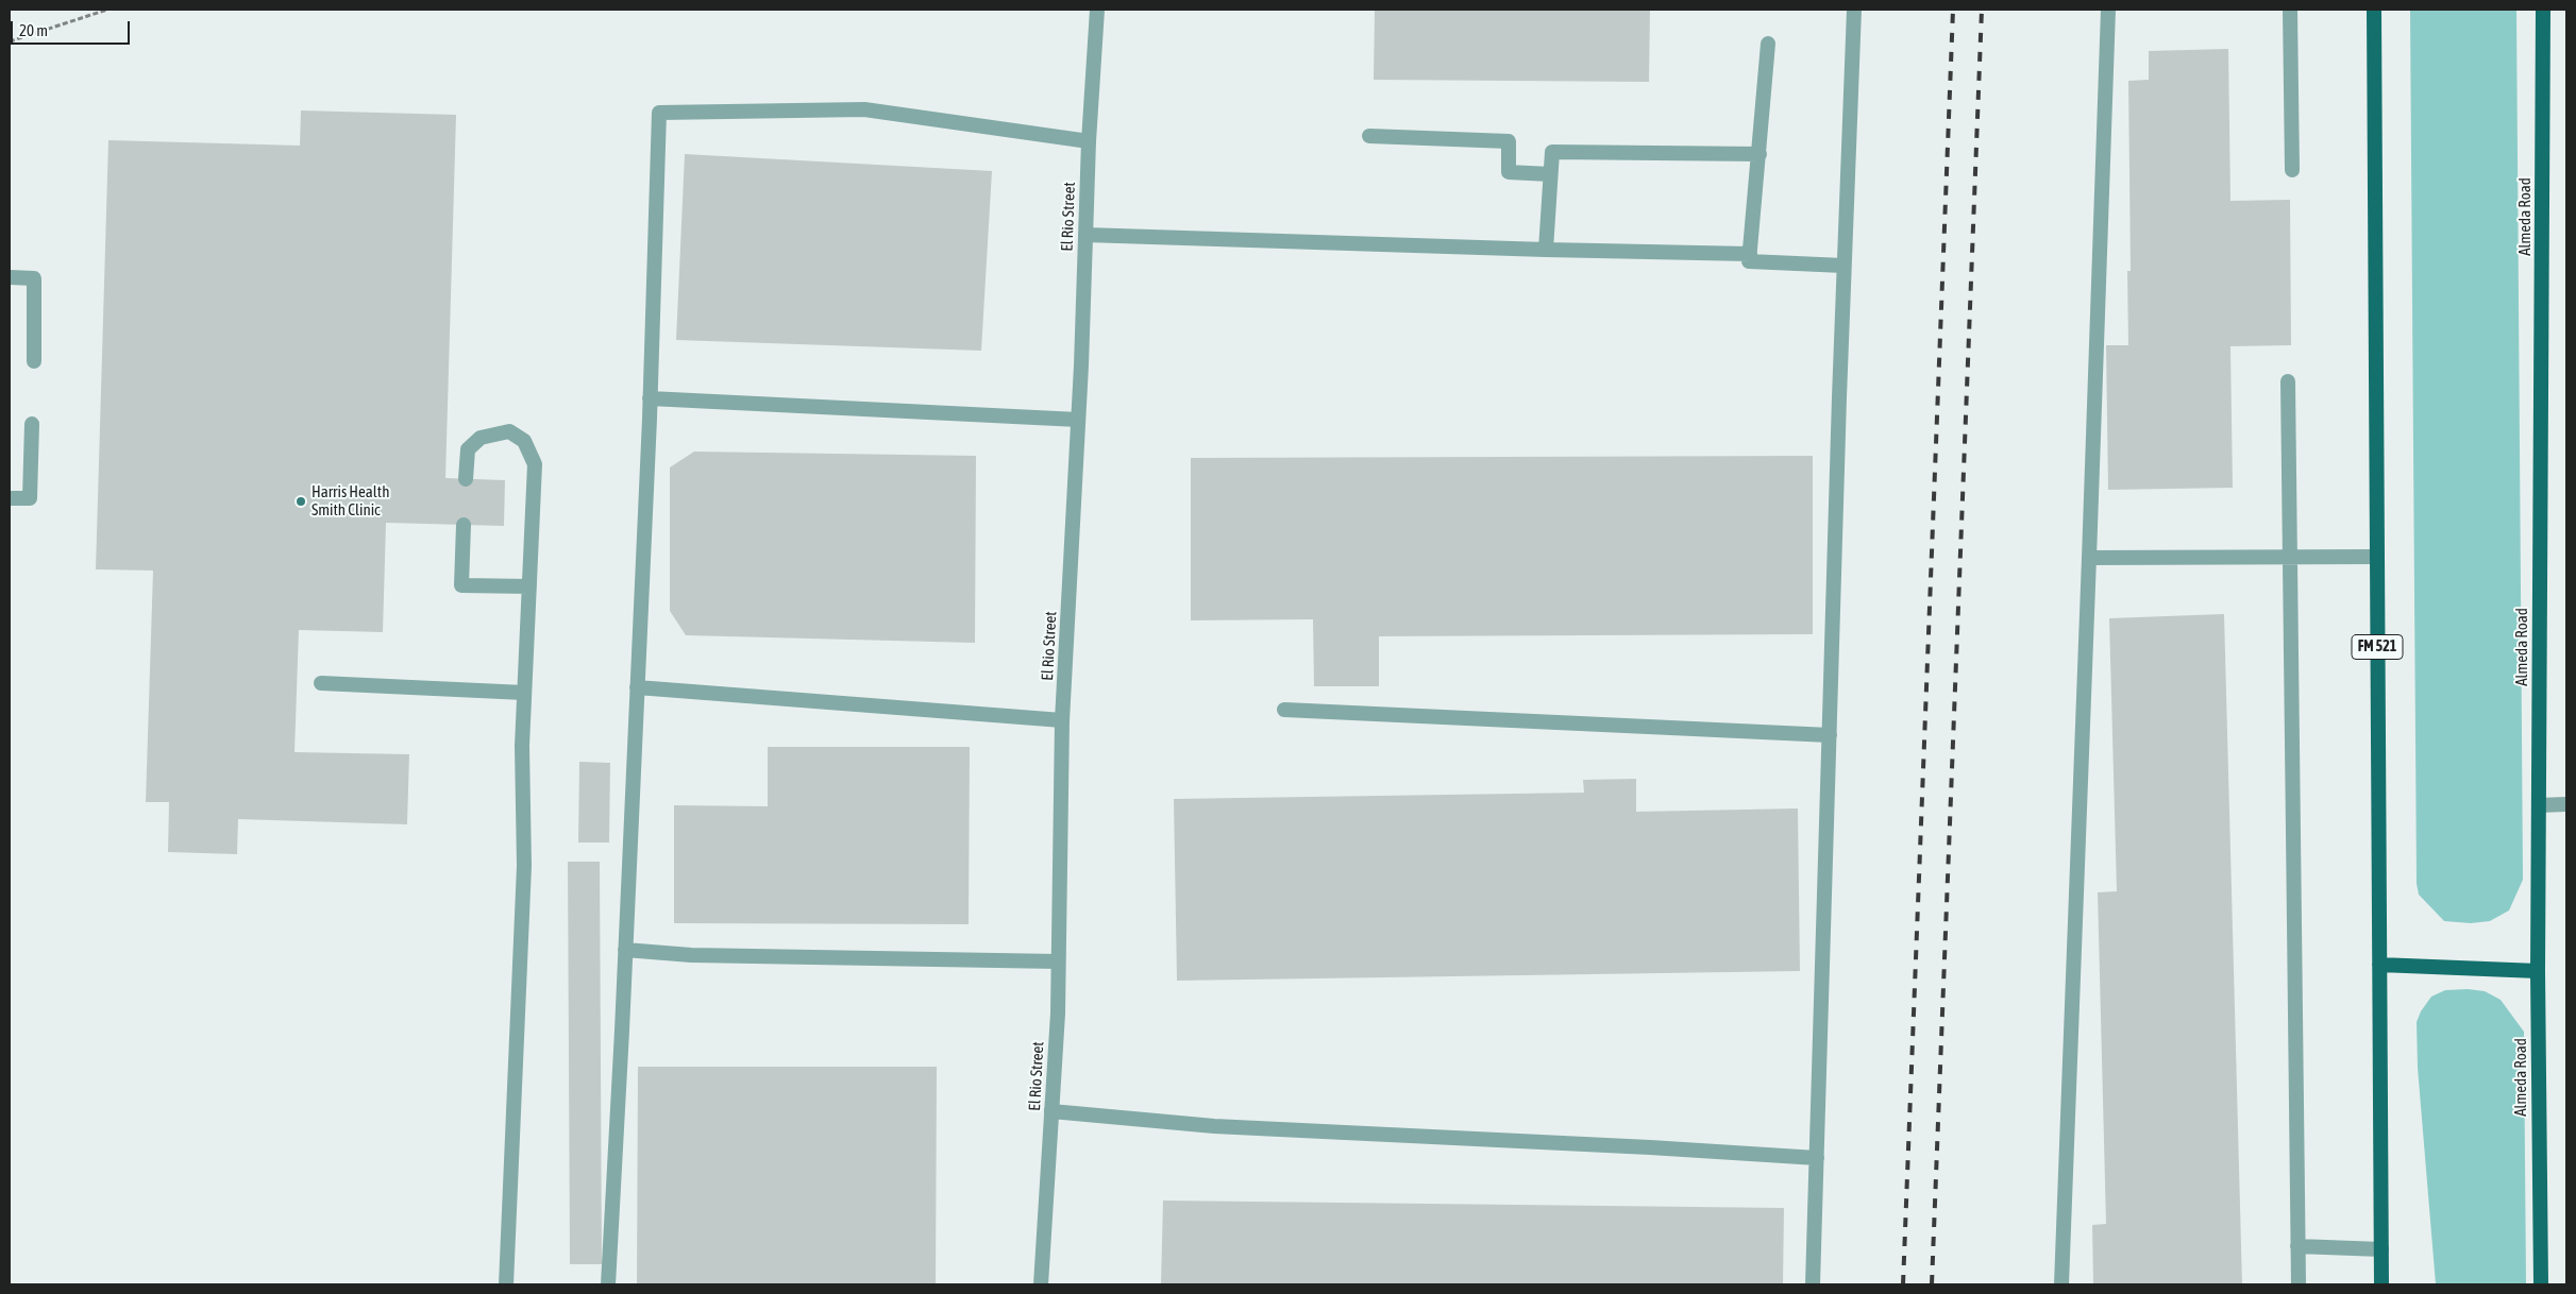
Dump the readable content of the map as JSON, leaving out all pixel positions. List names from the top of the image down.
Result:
{
  "streets": {
    "main road": ["Almeda Road", "FM 521"],
    "street": ["El Rio Street"]
  },
  "places": ["Harris Health Smith Clinic"],
  "scale_bar": "20 m"
}
